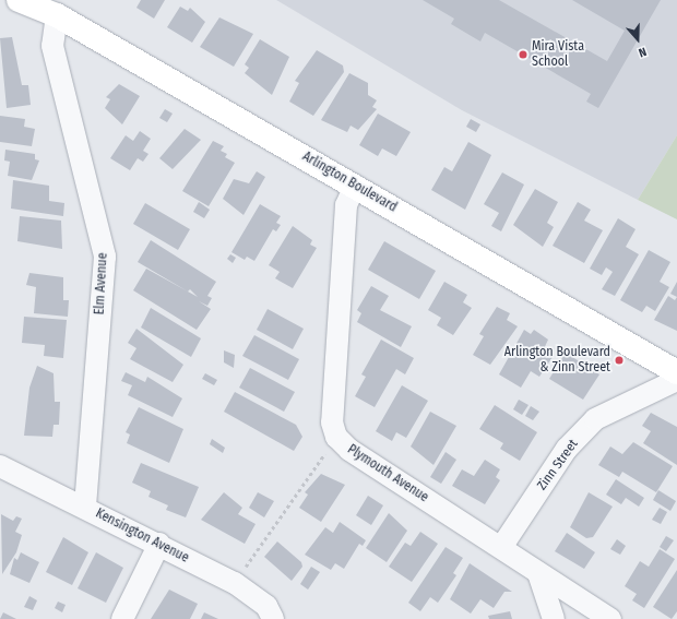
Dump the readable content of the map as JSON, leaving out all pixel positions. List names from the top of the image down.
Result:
{
  "streets": {
    "main road": ["Arlington Boulevard"],
    "street": [
      "Elm Avenue",
      "Zinn Street",
      "Plymouth Avenue",
      "Kensington Avenue"
    ]
  },
  "crossings": [
    ["Arlington Boulevard", "Elm Avenue"],
    ["Arlington Boulevard", "Plymouth Avenue"],
    ["Elm Avenue", "Kensington Avenue"],
    ["Zinn Street", "Plymouth Avenue"]
  ],
  "places": ["Mira Vista School", "Arlington Boulevard & Zinn Street"],
  "north": "bottom"
}
